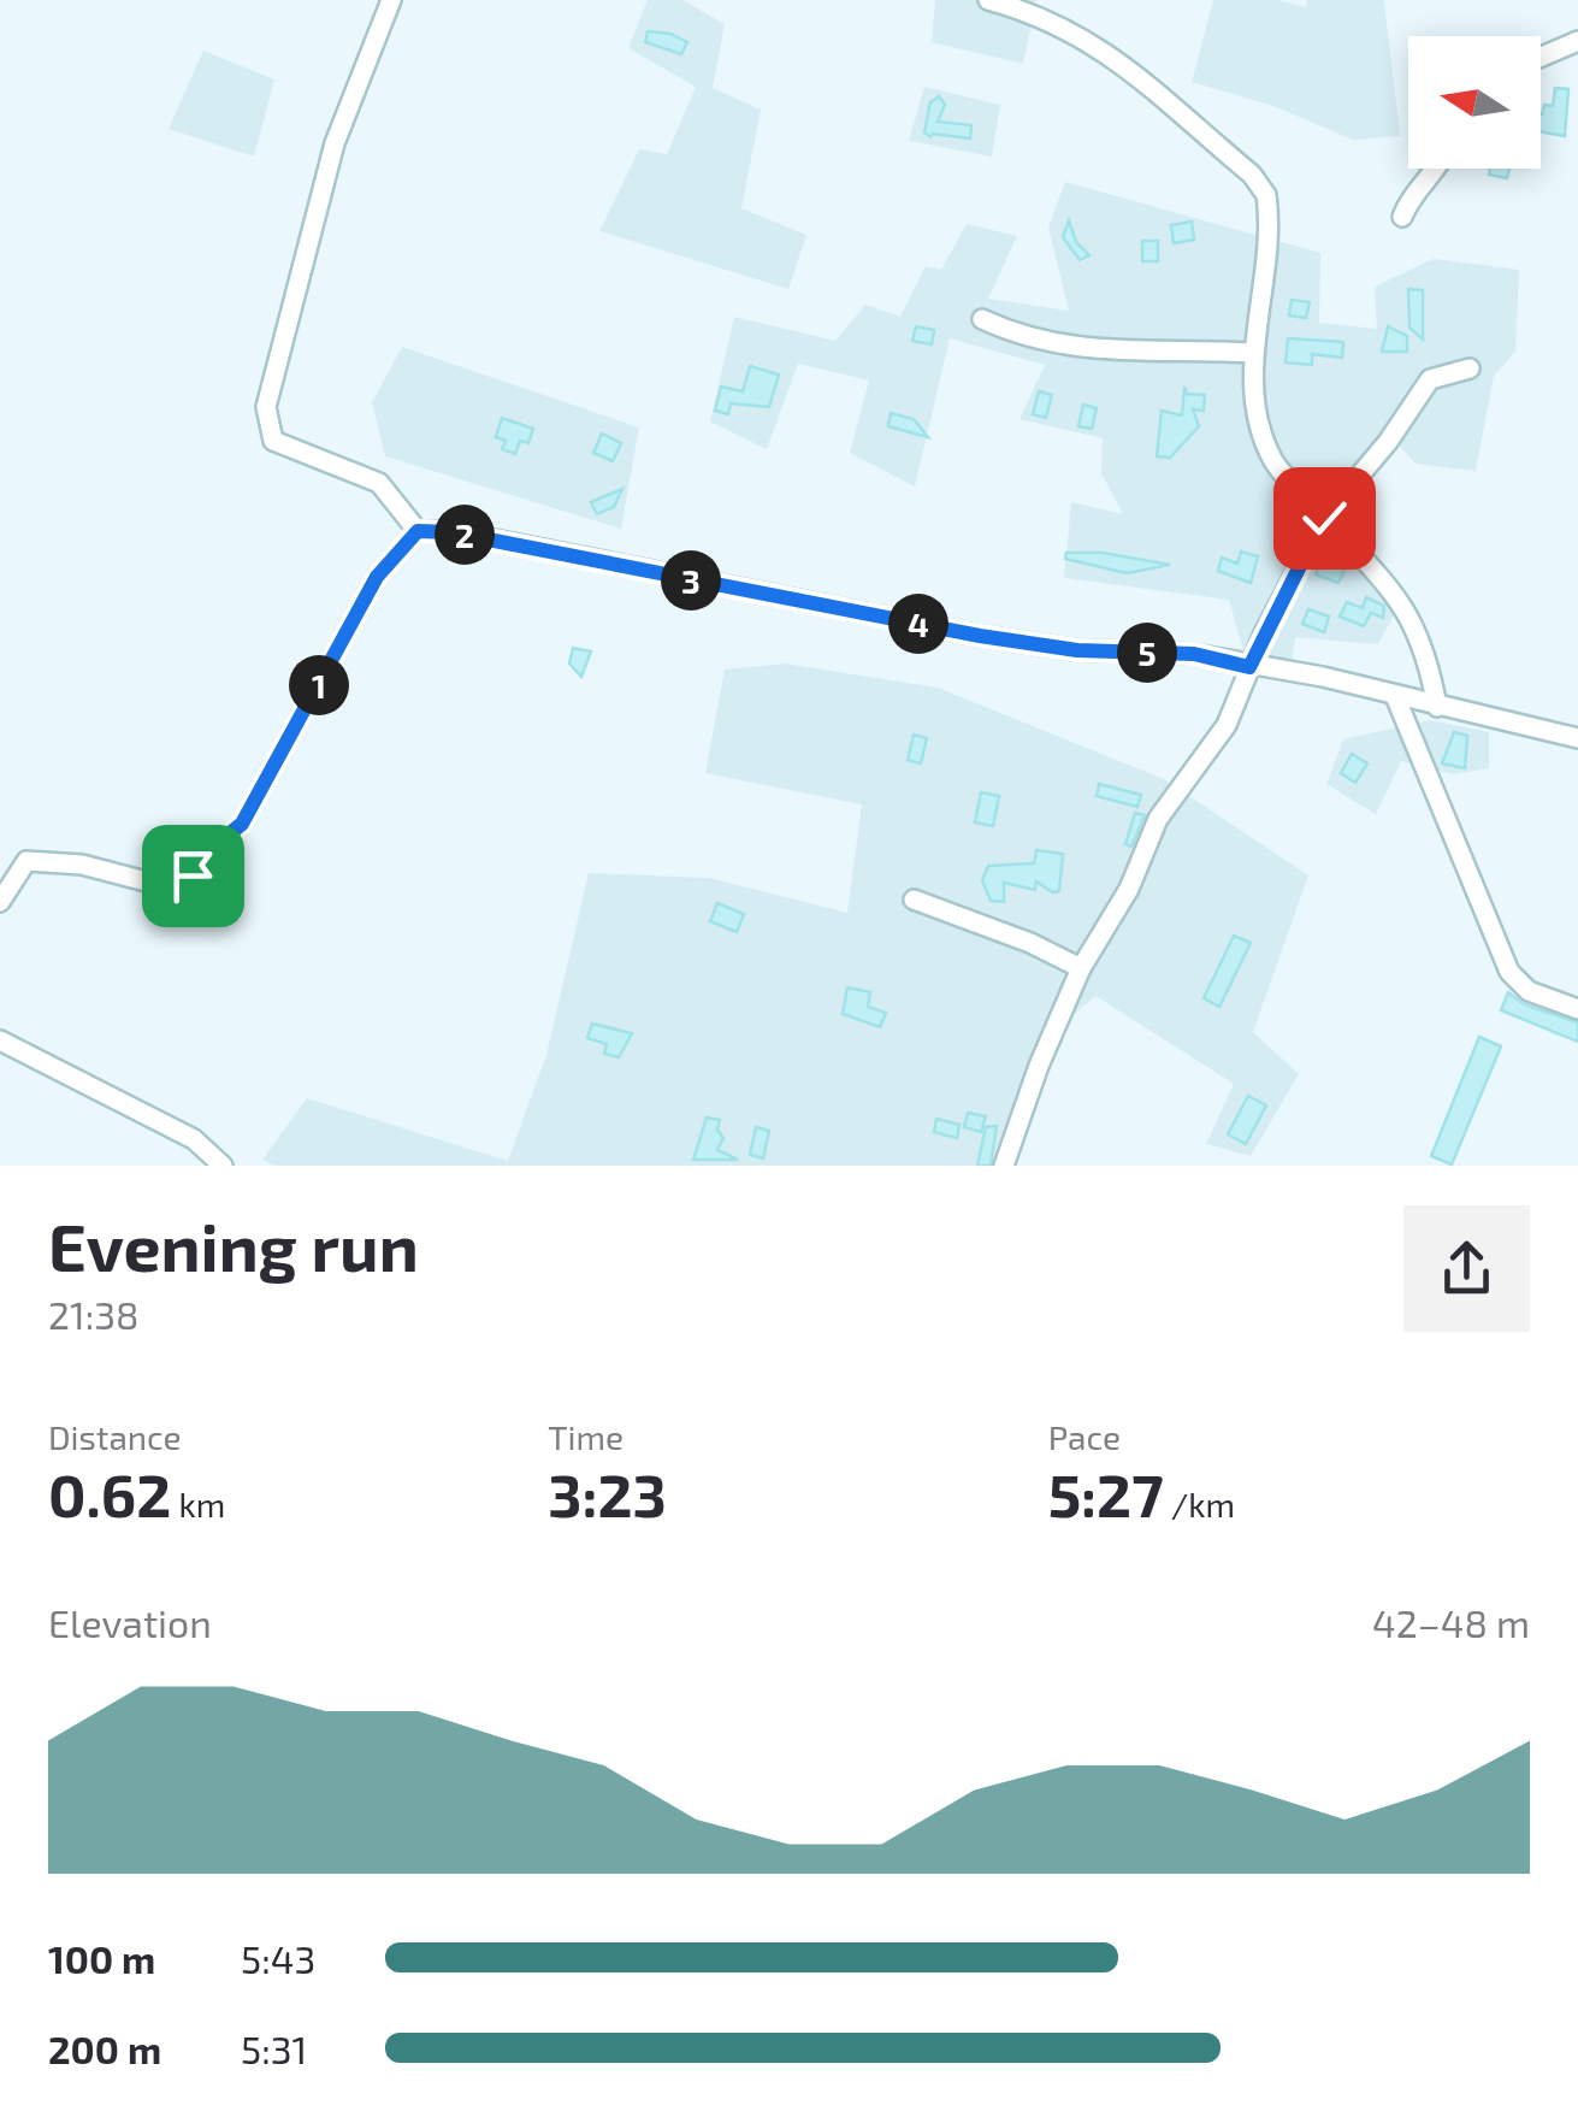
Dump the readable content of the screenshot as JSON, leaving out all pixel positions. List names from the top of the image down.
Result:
{
  "north": "left",
  "page": {
    "pins": [
      "2",
      "3",
      "4",
      "5",
      "1"
    ],
    "heading": ["Evening run", "21:38"],
    "stats": [
      ["Distance", "0.62 km"],
      ["Time", "3:23"],
      ["Pace", "5:27 /km"]
    ],
    "chart": ["Elevation", "42–48 m"],
    "list": [
      {
        "name": "100 m",
        "note": "5:43"
      },
      {
        "name": "200 m",
        "note": "5:31"
      }
    ]
  }
}
